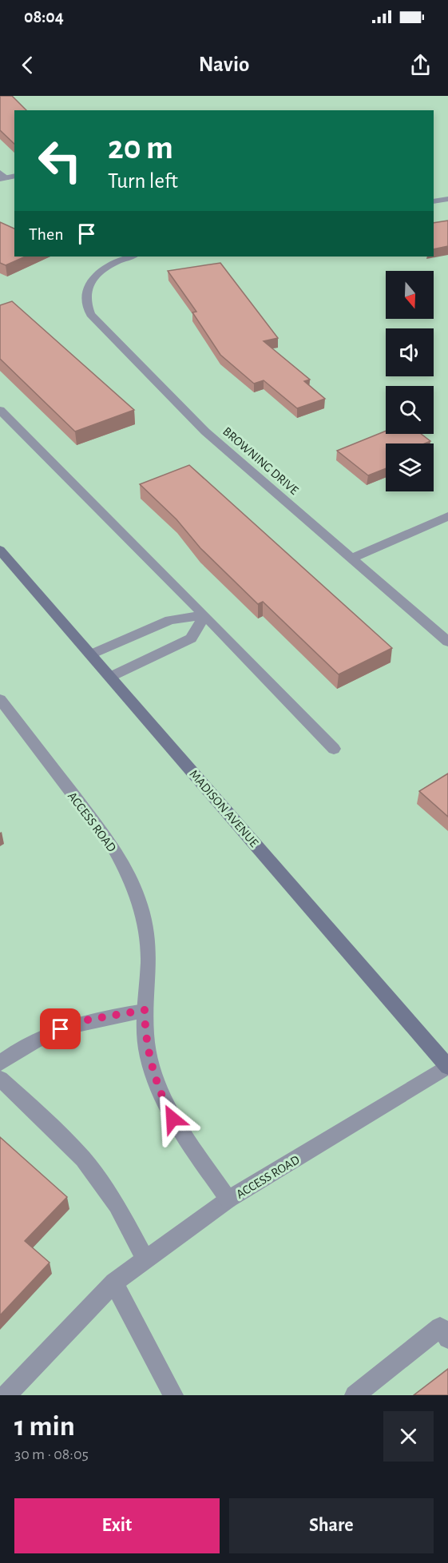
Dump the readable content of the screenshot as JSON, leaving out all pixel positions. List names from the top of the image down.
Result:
{
  "streets": {
    "main road": ["MADISON AVENUE"],
    "street": ["BROWNING DRIVE", "ACCESS ROAD"]
  },
  "crossings": [
    ["MADISON AVENUE", "ACCESS ROAD"]
  ],
  "north": "bottom",
  "page": {
    "status": "08:04",
    "header": "Navio",
    "turn": ["20 m", "Turn left"],
    "then": "Then",
    "heading": ["1 min", "30 m · 08:05"],
    "buttons": ["Exit", "Share"]
  }
}
